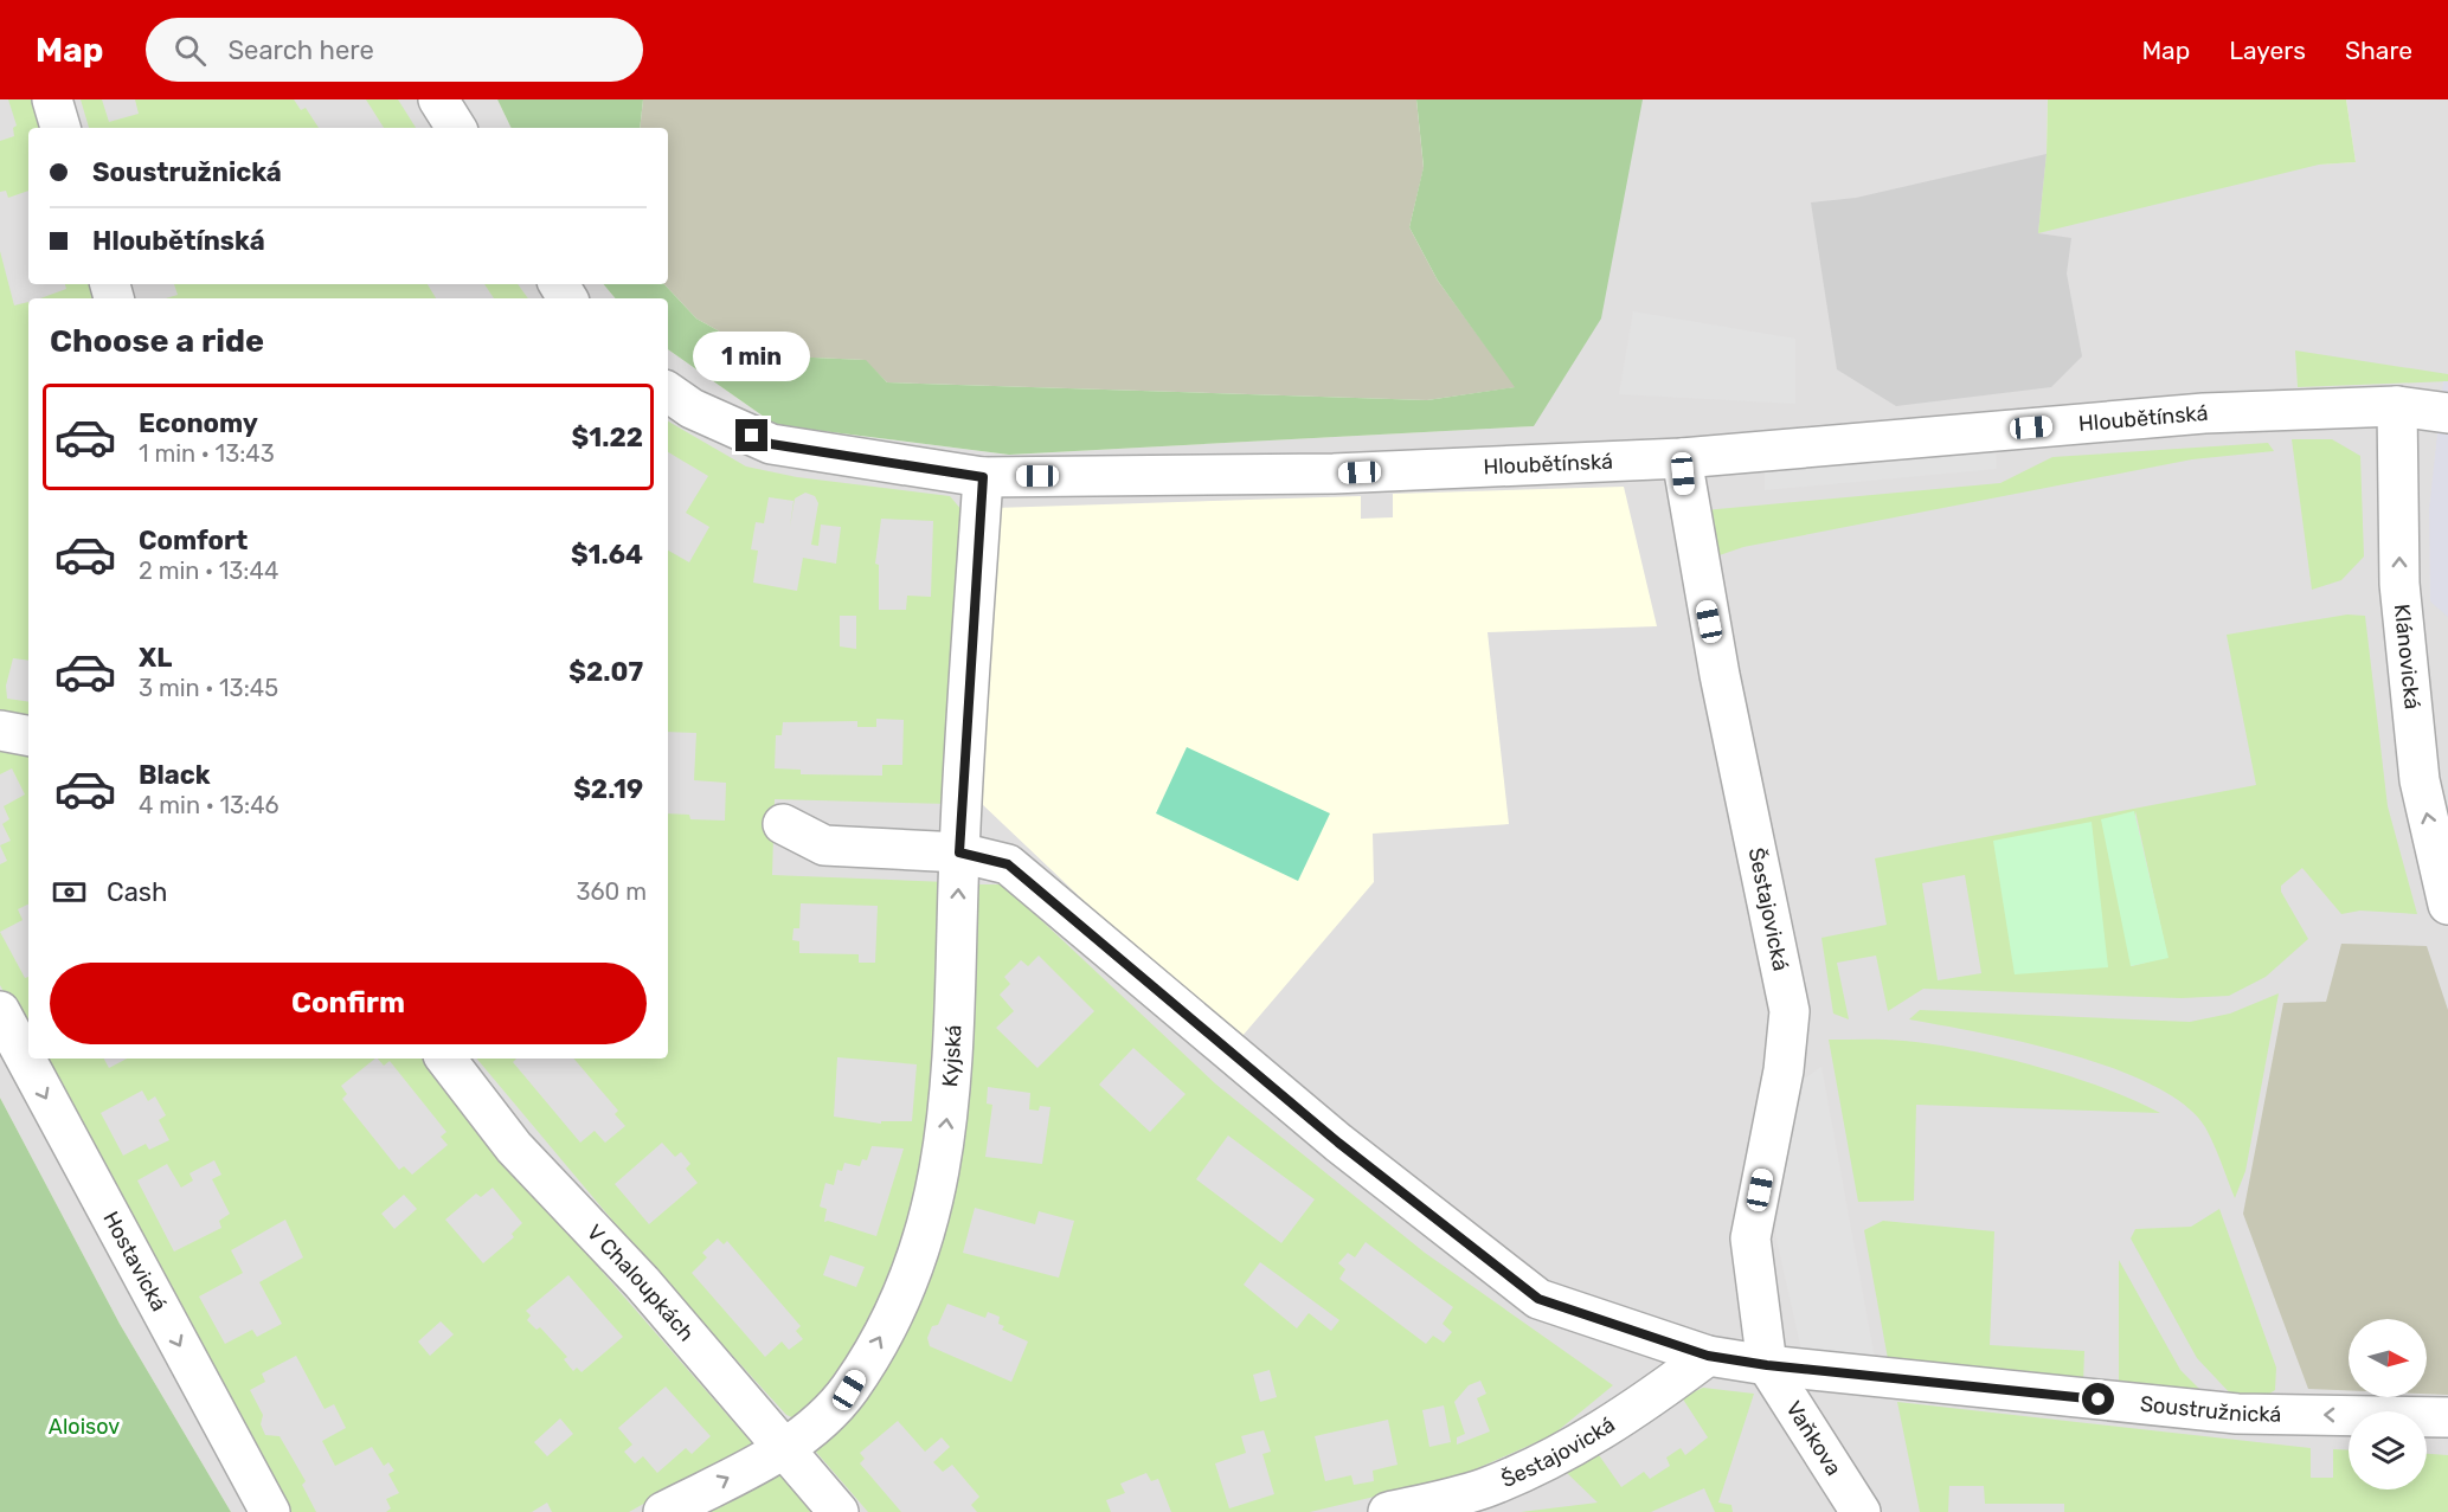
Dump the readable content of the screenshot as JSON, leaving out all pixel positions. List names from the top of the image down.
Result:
{
  "streets": {
    "street": [
      "Hloubětínská",
      "Klánovická",
      "Šestajovická",
      "Kyjská",
      "Hostavická",
      "V Chaloupkách",
      "Soustružnická",
      "Vaňkova"
    ]
  },
  "crossings": [
    ["Hloubětínská", "Klánovická"],
    ["Hloubětínská", "Šestajovická"],
    ["Hloubětínská", "Kyjská"],
    ["Šestajovická", "Soustružnická"],
    ["Šestajovická", "Vaňkova"],
    ["Kyjská", "V Chaloupkách"],
    ["Kyjská", "Soustružnická"],
    ["Soustružnická", "Vaňkova"]
  ],
  "one_way": [
    "Klánovická",
    "Kyjská",
    "Hostavická",
    "Soustružnická"
  ],
  "parks": ["Aloisov"],
  "north": "right",
  "page": {
    "header": "Map",
    "search": "Search here",
    "nav": ["Map", "Layers", "Share"],
    "banner": ["Soustružnická", "Hloubětínská"],
    "heading": "Choose a ride",
    "bubble": "1 min",
    "list": [
      {
        "name": "Economy",
        "note": "1 min · 13:43",
        "value": "$1.22"
      },
      {
        "name": "Comfort",
        "note": "2 min · 13:44",
        "value": "$1.64"
      },
      {
        "name": "XL",
        "note": "3 min · 13:45",
        "value": "$2.07"
      },
      {
        "name": "Black",
        "note": "4 min · 13:46",
        "value": "$2.19"
      }
    ],
    "pay": ["Cash", "360 m"],
    "buttons": "Confirm"
  }
}
